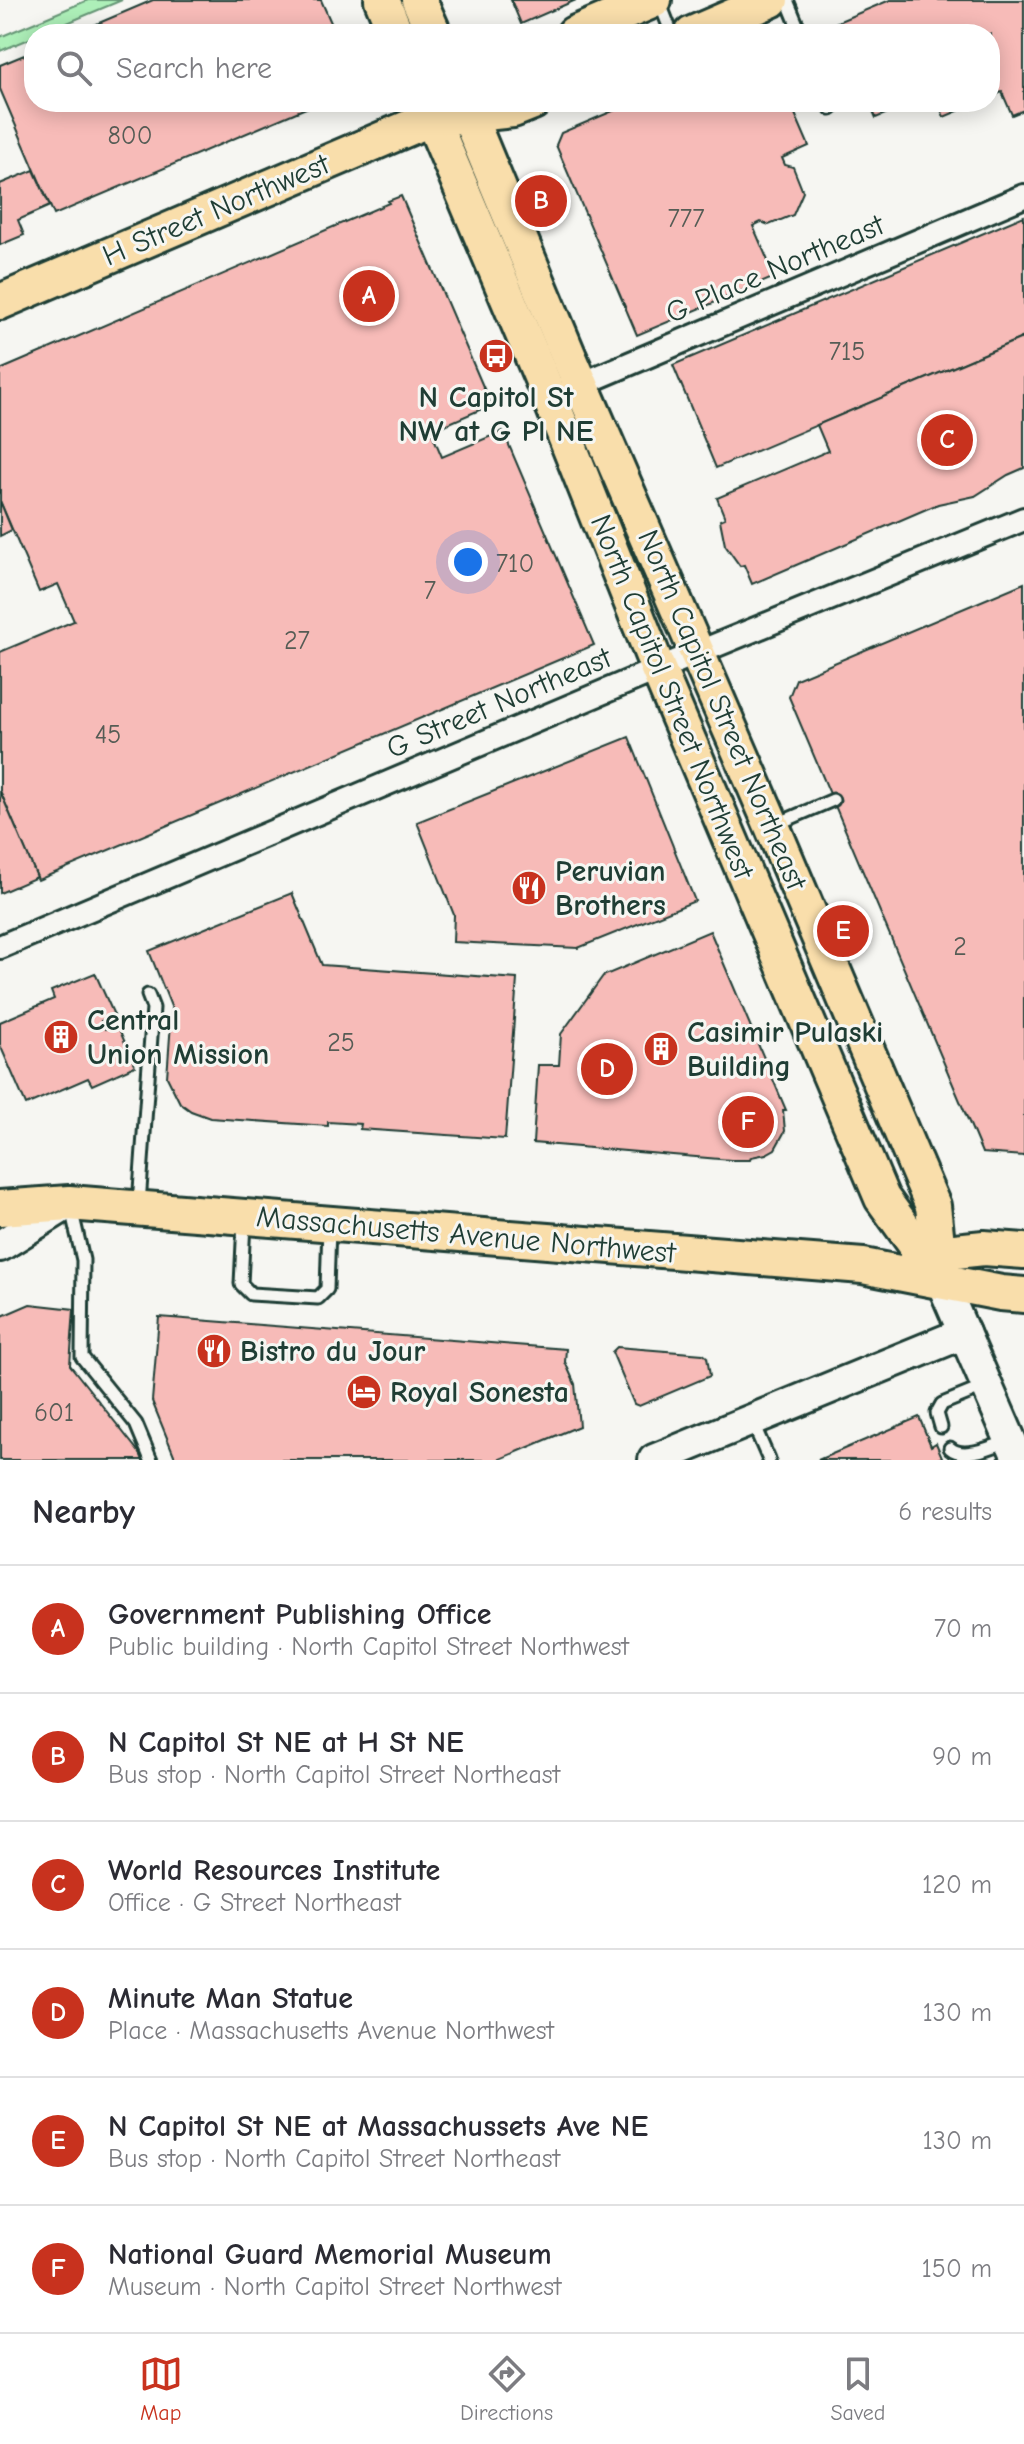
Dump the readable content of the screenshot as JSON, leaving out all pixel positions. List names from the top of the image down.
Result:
{
  "streets": {
    "main road": [
      "H Street Northwest",
      "North Capitol Street Northwest",
      "North Capitol Street Northeast",
      "Massachusetts Avenue Northwest"
    ],
    "street": ["G Place Northeast", "G Street Northeast"]
  },
  "crossings": [
    ["G Place Northeast", "North Capitol Street Northwest"],
    ["G Place Northeast", "North Capitol Street Northeast"],
    ["North Capitol Street Northwest", "G Street Northeast"],
    ["North Capitol Street Northwest", "North Capitol Street Northeast"],
    ["North Capitol Street Northwest", "Massachusetts Avenue Northwest"],
    ["G Street Northeast", "North Capitol Street Northeast"],
    ["North Capitol Street Northeast", "Massachusetts Avenue Northwest"]
  ],
  "places": {
    "bus stop": ["N Capitol St NW at G Pl NE"],
    "restaurant": ["Peruvian Brothers", "Bistro du Jour"],
    "building": ["Central Union Mission", "Casimir Pulaski Building"],
    "hotel": ["Royal Sonesta"]
  },
  "house_numbers": [
    "800",
    "777",
    "715",
    "710",
    "7",
    "27",
    "45",
    "2",
    "25",
    "601"
  ],
  "page": {
    "search": "Search here",
    "pins": [
      "B",
      "A",
      "C",
      "E",
      "D",
      "F"
    ],
    "heading": ["Nearby", "6 results"],
    "list": [
      {
        "mark": "A",
        "name": "Government Publishing Office",
        "note": "Public building · North Capitol Street Northwest",
        "value": "70 m"
      },
      {
        "mark": "B",
        "name": "N Capitol St NE at H St NE",
        "note": "Bus stop · North Capitol Street Northeast",
        "value": "90 m"
      },
      {
        "mark": "C",
        "name": "World Resources Institute",
        "note": "Office · G Street Northeast",
        "value": "120 m"
      },
      {
        "mark": "D",
        "name": "Minute Man Statue",
        "note": "Place · Massachusetts Avenue Northwest",
        "value": "130 m"
      },
      {
        "mark": "E",
        "name": "N Capitol St NE at Massachussets Ave NE",
        "note": "Bus stop · North Capitol Street Northeast",
        "value": "130 m"
      },
      {
        "mark": "F",
        "name": "National Guard Memorial Museum",
        "note": "Museum · North Capitol Street Northwest",
        "value": "150 m"
      }
    ],
    "nav": ["Map", "Directions", "Saved"]
  }
}
